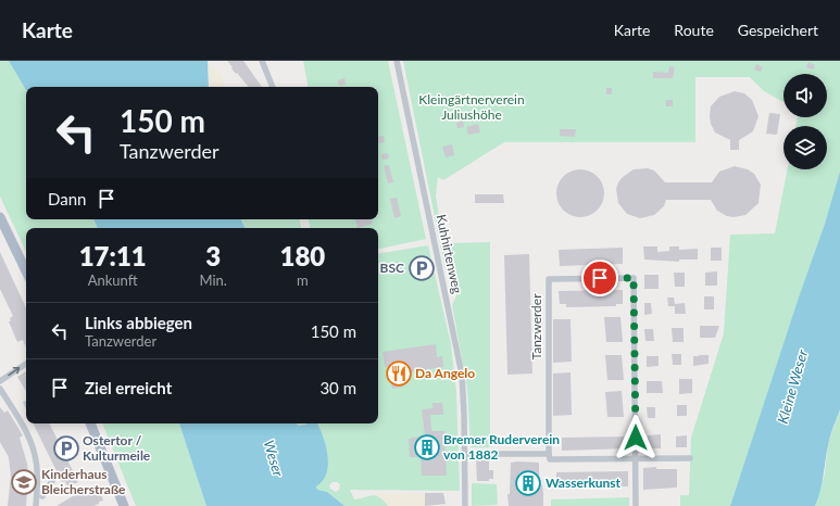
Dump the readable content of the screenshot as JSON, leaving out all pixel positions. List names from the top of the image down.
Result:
{
  "streets": {
    "street": ["Kuhhirtenweg", "Tanzwerder"]
  },
  "water": ["Kleine Weser", "Weser"],
  "parks": ["Kleingärtnerverein Juliushöhe"],
  "places": {
    "parking": ["BSC", "Ostertor / Kulturmeile"],
    "restaurant": ["Da Angelo"],
    "building": ["Bremer Ruderverein von 1882", "Wasserkunst"],
    "school or university": ["Kinderhaus Bleicherstraße"]
  },
  "page": {
    "header": "Karte",
    "nav": ["Karte", "Route", "Gespeichert"],
    "turn": ["150 m", "Tanzwerder"],
    "then": "Dann",
    "eta": [
      "17:11",
      "Ankunft",
      "3",
      "Min.",
      "180",
      "m"
    ],
    "list": [
      {
        "name": "Links abbiegen",
        "note": "Tanzwerder",
        "value": "150 m"
      },
      {
        "name": "Ziel erreicht",
        "value": "30 m"
      }
    ]
  }
}
